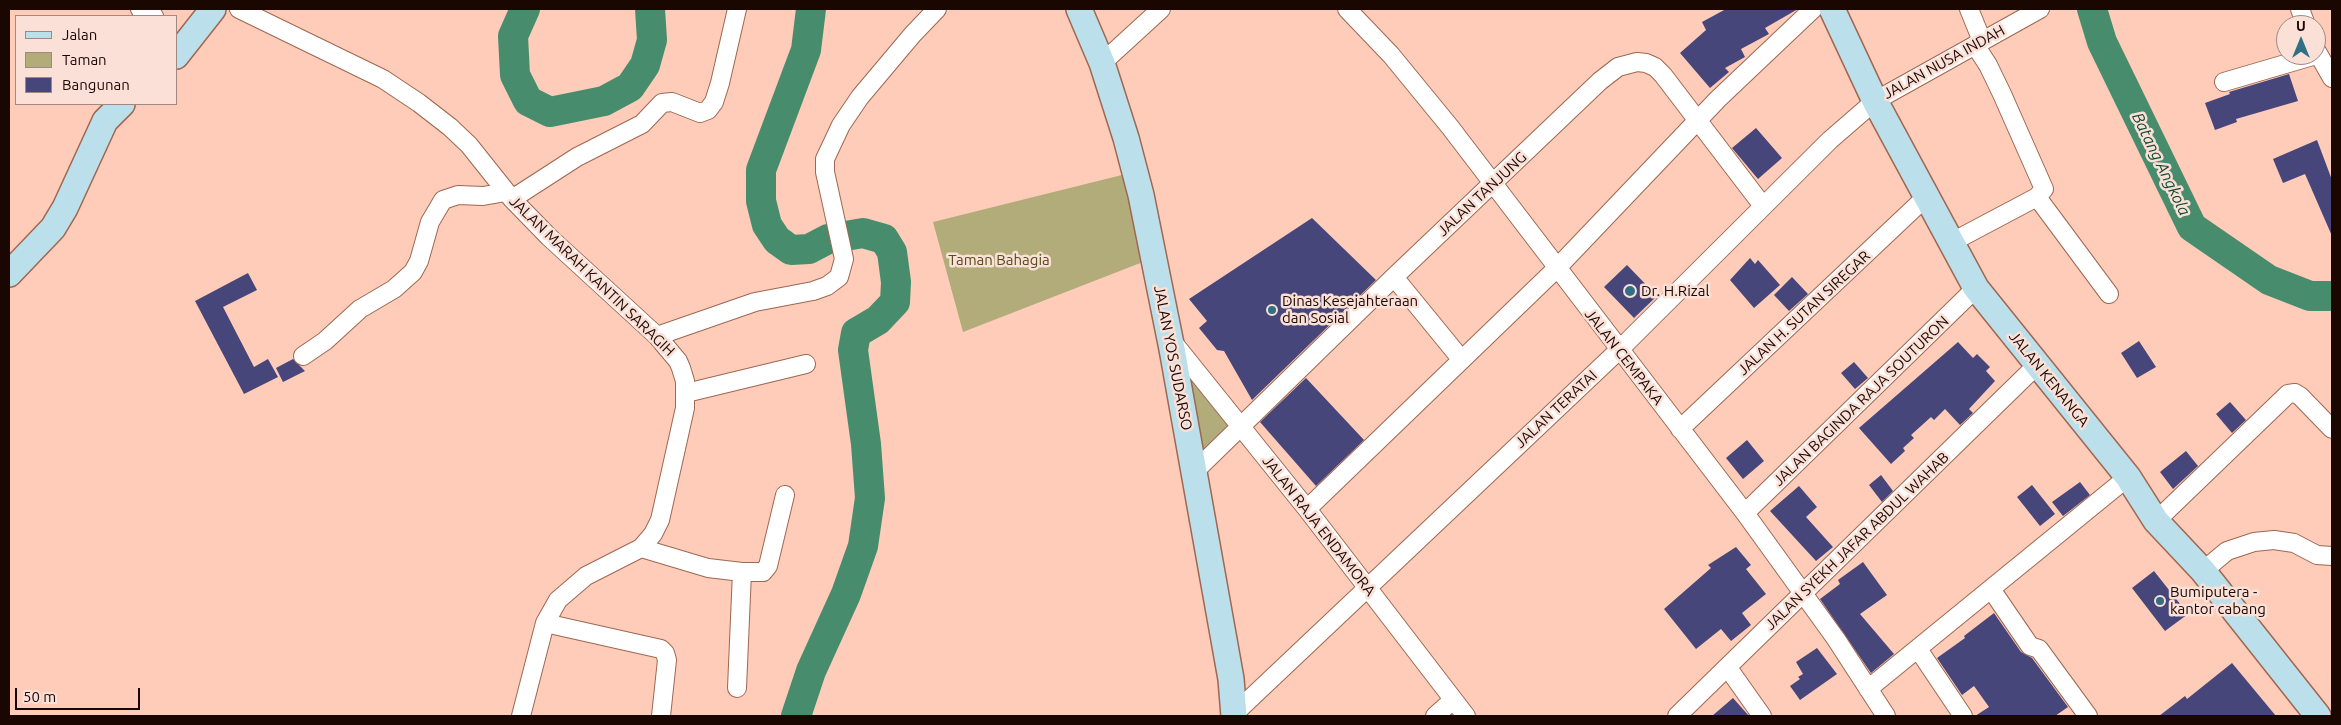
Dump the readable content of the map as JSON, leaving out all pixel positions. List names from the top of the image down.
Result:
{
  "streets": {
    "street": [
      "JALAN NUSA INDAH",
      "JALAN TANJUNG",
      "JALAN MARAH KANTIN SARAGIH",
      "JALAN H. SUTAN SIREGAR",
      "JALAN CEMPAKA",
      "JALAN YOS SUDARSO",
      "JALAN KENANGA",
      "JALAN BAGINDA RAJA SOUTURON",
      "JALAN TERATAI",
      "JALAN RAJA ENDAMORA",
      "JALAN SYEKH JAFAR ABDUL WAHAB"
    ]
  },
  "crossings": [
    ["JALAN NUSA INDAH", "JALAN KENANGA"],
    ["JALAN NUSA INDAH", "JALAN TERATAI"],
    ["JALAN TANJUNG", "JALAN CEMPAKA"],
    ["JALAN TANJUNG", "JALAN YOS SUDARSO"],
    ["JALAN TANJUNG", "JALAN TERATAI"],
    ["JALAN TANJUNG", "JALAN RAJA ENDAMORA"],
    ["JALAN H. SUTAN SIREGAR", "JALAN CEMPAKA"],
    ["JALAN H. SUTAN SIREGAR", "JALAN KENANGA"],
    ["JALAN CEMPAKA", "JALAN BAGINDA RAJA SOUTURON"],
    ["JALAN CEMPAKA", "JALAN TERATAI"],
    ["JALAN CEMPAKA", "JALAN SYEKH JAFAR ABDUL WAHAB"],
    ["JALAN YOS SUDARSO", "JALAN TERATAI"],
    ["JALAN YOS SUDARSO", "JALAN RAJA ENDAMORA"],
    ["JALAN KENANGA", "JALAN BAGINDA RAJA SOUTURON"],
    ["JALAN KENANGA", "JALAN TERATAI"],
    ["JALAN KENANGA", "JALAN SYEKH JAFAR ABDUL WAHAB"],
    ["JALAN TERATAI", "JALAN RAJA ENDAMORA"]
  ],
  "water": ["Batang Angkola"],
  "parks": ["Taman Bahagia"],
  "places": ["Dr. H.Rizal", "Dinas Kesejahteraan dan Sosial", "Bumiputera - kantor cabang"],
  "legend": ["Jalan", "Taman", "Bangunan"],
  "scale_bar": "50 m",
  "north": "top"
}
